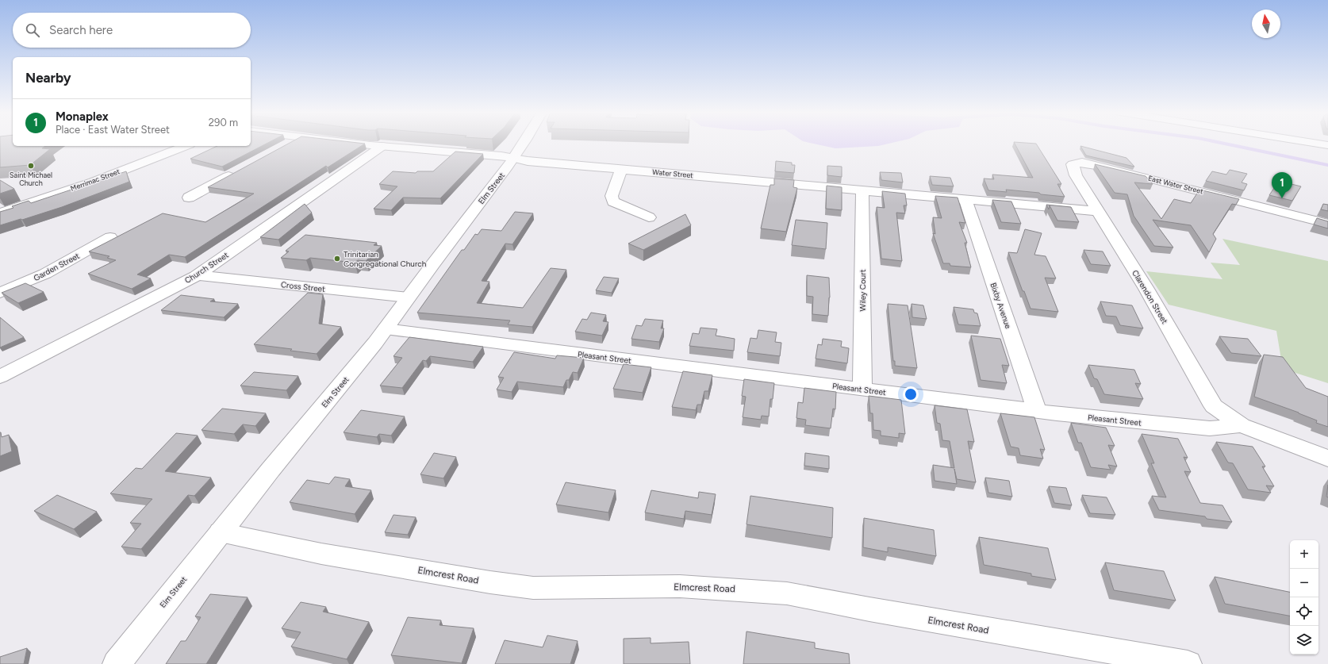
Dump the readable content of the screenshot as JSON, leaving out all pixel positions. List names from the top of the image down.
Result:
{
  "streets": {
    "street": [
      "Water Street",
      "Merrimac Street",
      "East Water Street",
      "Elm Street",
      "Garden Street",
      "Church Street",
      "Cross Street",
      "Wiley Court",
      "Clarendon Street",
      "Bixby Avenue",
      "Pleasant Street",
      "Elmcrest Road"
    ]
  },
  "crossings": [
    ["Water Street", "Elm Street"],
    ["Water Street", "Church Street"],
    ["Water Street", "Wiley Court"],
    ["Water Street", "Clarendon Street"],
    ["Water Street", "Bixby Avenue"],
    ["East Water Street", "Clarendon Street"],
    ["Elm Street", "Cross Street"],
    ["Elm Street", "Pleasant Street"],
    ["Elm Street", "Elmcrest Road"],
    ["Church Street", "Cross Street"],
    ["Wiley Court", "Pleasant Street"],
    ["Clarendon Street", "Pleasant Street"],
    ["Bixby Avenue", "Pleasant Street"]
  ],
  "places": ["Saint Michael Church", "Trinitarian Congregational Church"],
  "north": "top",
  "page": {
    "search": "Search here",
    "heading": "Nearby",
    "list": [
      {
        "mark": "1",
        "name": "Monaplex",
        "note": "Place · East Water Street",
        "value": "290 m"
      }
    ],
    "pins": "1",
    "map_buttons": ["+", "−"]
  }
}
